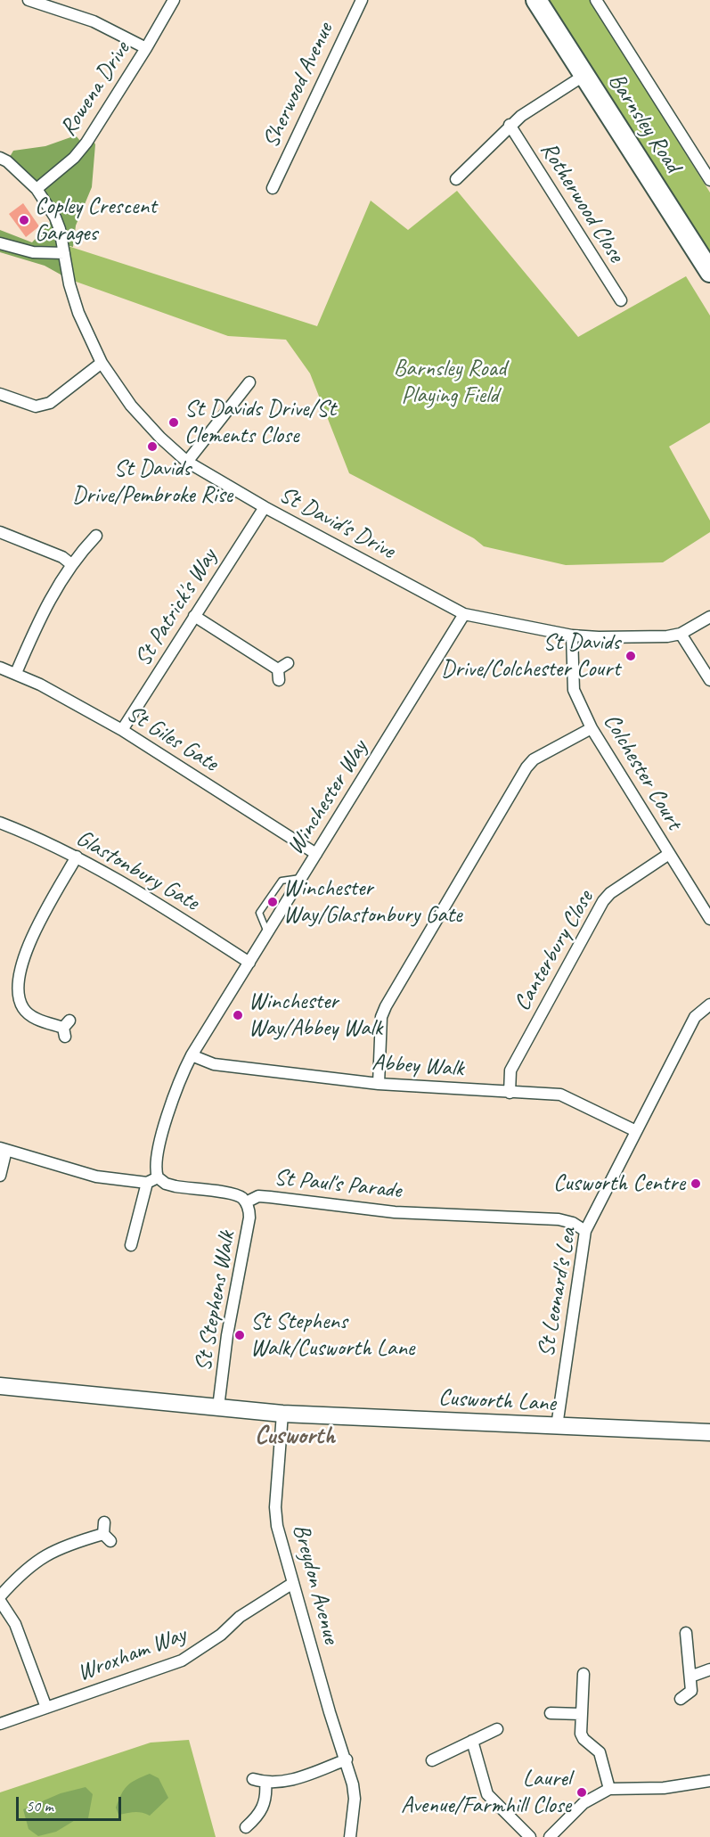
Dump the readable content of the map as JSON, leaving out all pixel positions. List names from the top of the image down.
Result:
{
  "streets": {
    "highway": ["Barnsley Road"],
    "street": [
      "Sherwood Avenue",
      "Rowena Drive",
      "Rotherwood Close",
      "St David's Drive",
      "St Patrick's Way",
      "St Giles Gate",
      "Colchester Court",
      "Winchester Way",
      "Glastonbury Gate",
      "Canterbury Close",
      "Abbey Walk",
      "St Paul's Parade",
      "St Leonard's Lea",
      "St Stephens Walk",
      "Cusworth Lane",
      "Breydon Avenue",
      "Wroxham Way"
    ]
  },
  "crossings": [
    ["Rowena Drive", "St David's Drive"],
    ["St David's Drive", "St Patrick's Way"],
    ["St David's Drive", "Colchester Court"],
    ["St David's Drive", "Winchester Way"],
    ["St Patrick's Way", "St Giles Gate"],
    ["St Giles Gate", "Winchester Way"],
    ["Colchester Court", "Canterbury Close"],
    ["Winchester Way", "Glastonbury Gate"],
    ["Winchester Way", "Abbey Walk"],
    ["Winchester Way", "St Paul's Parade"],
    ["Canterbury Close", "Abbey Walk"],
    ["Abbey Walk", "St Leonard's Lea"],
    ["St Paul's Parade", "St Leonard's Lea"],
    ["St Paul's Parade", "St Stephens Walk"],
    ["St Leonard's Lea", "Cusworth Lane"],
    ["St Stephens Walk", "Cusworth Lane"],
    ["Cusworth Lane", "Breydon Avenue"],
    ["Breydon Avenue", "Wroxham Way"]
  ],
  "districts": ["Cusworth"],
  "parks": ["Barnsley Road Playing Field"],
  "places": [
    "Copley Crescent Garages",
    "St Davids Drive/St Clements Close",
    "St Davids Drive/Pembroke Rise",
    "St Davids Drive/Colchester Court",
    "Winchester Way/Glastonbury Gate",
    "Winchester Way/Abbey Walk",
    "Cusworth Centre",
    "St Stephens Walk/Cusworth Lane",
    "Laurel Avenue/Farmhill Close"
  ],
  "scale_bar": "50 m"
}
